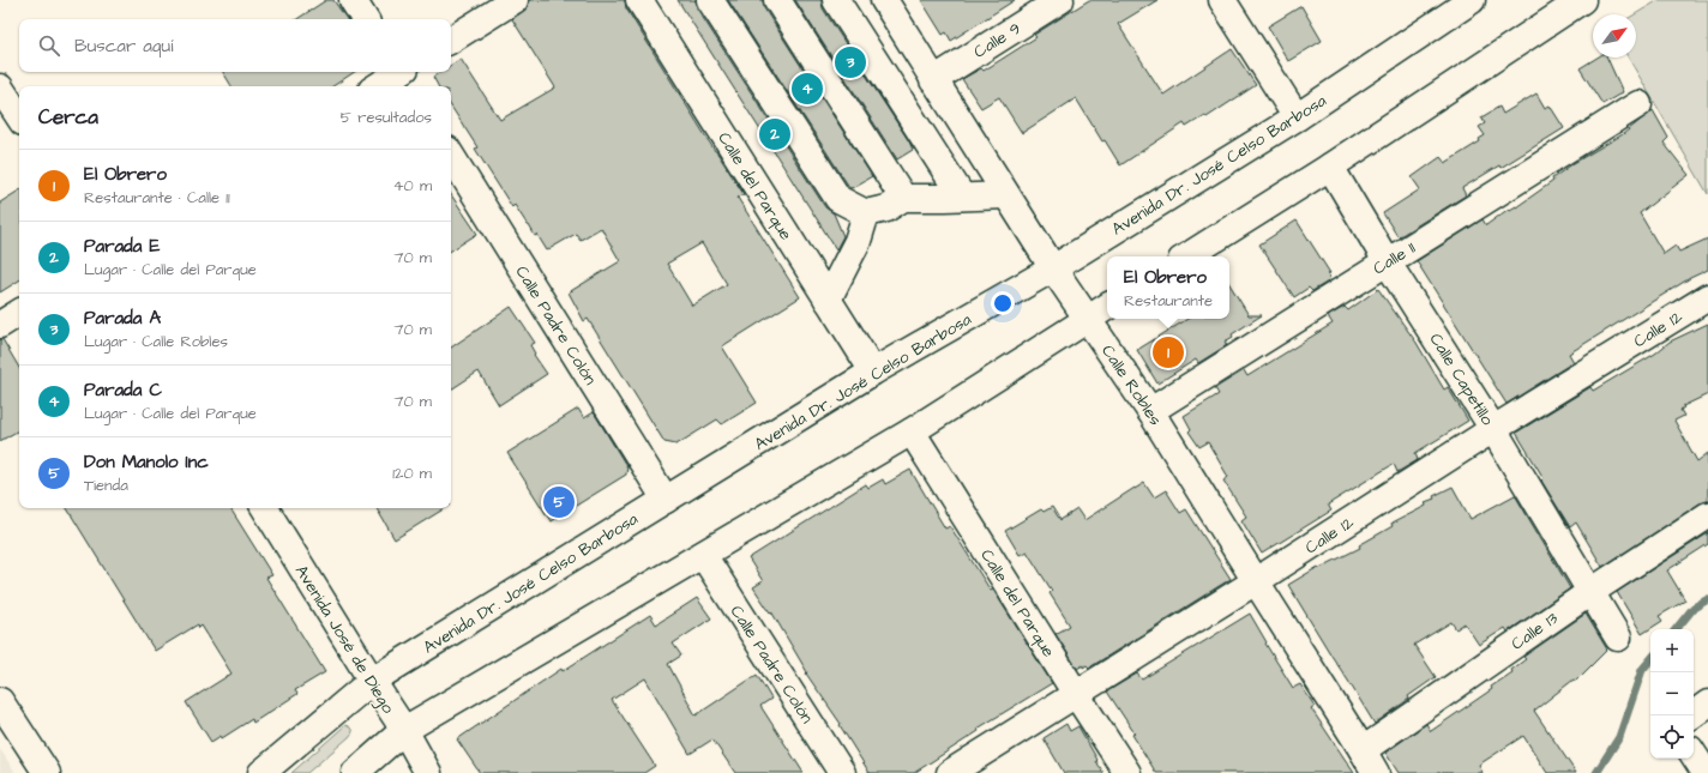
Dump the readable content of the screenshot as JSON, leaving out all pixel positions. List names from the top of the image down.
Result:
{
  "streets": {
    "street": [
      "Calle 9",
      "Avenida Dr. José Celso Barbosa",
      "Calle del Parque",
      "Calle 11",
      "Calle Padre Colón",
      "Calle 12",
      "Calle Capetillo",
      "Calle Robles",
      "Calle 13",
      "Avenida José de Diego"
    ]
  },
  "crossings": [
    ["Calle 9", "Calle Robles"],
    ["Avenida Dr. José Celso Barbosa", "Calle del Parque"],
    ["Avenida Dr. José Celso Barbosa", "Calle Padre Colón"],
    ["Avenida Dr. José Celso Barbosa", "Calle Robles"],
    ["Avenida Dr. José Celso Barbosa", "Avenida José de Diego"],
    ["Calle del Parque", "Calle 12"],
    ["Calle 11", "Calle Capetillo"],
    ["Calle 11", "Calle Robles"],
    ["Calle 12", "Calle Capetillo"],
    ["Calle 12", "Calle Robles"],
    ["Calle Capetillo", "Calle 13"],
    ["Calle Robles", "Calle 13"]
  ],
  "north": "top right",
  "page": {
    "search": "Buscar aquí",
    "pins": [
      "3",
      "4",
      "2",
      "1",
      "5"
    ],
    "heading": ["Cerca", "5 resultados"],
    "list": [
      {
        "mark": "1",
        "name": "El Obrero",
        "note": "Restaurante · Calle 11",
        "value": "40 m"
      },
      {
        "mark": "2",
        "name": "Parada E",
        "note": "Lugar · Calle del Parque",
        "value": "70 m"
      },
      {
        "mark": "3",
        "name": "Parada A",
        "note": "Lugar · Calle Robles",
        "value": "70 m"
      },
      {
        "mark": "4",
        "name": "Parada C",
        "note": "Lugar · Calle del Parque",
        "value": "70 m"
      },
      {
        "mark": "5",
        "name": "Don Manolo Inc",
        "note": "Tienda",
        "value": "120 m"
      }
    ],
    "popup": ["El Obrero", "Restaurante"],
    "map_buttons": ["+", "−"]
  }
}
